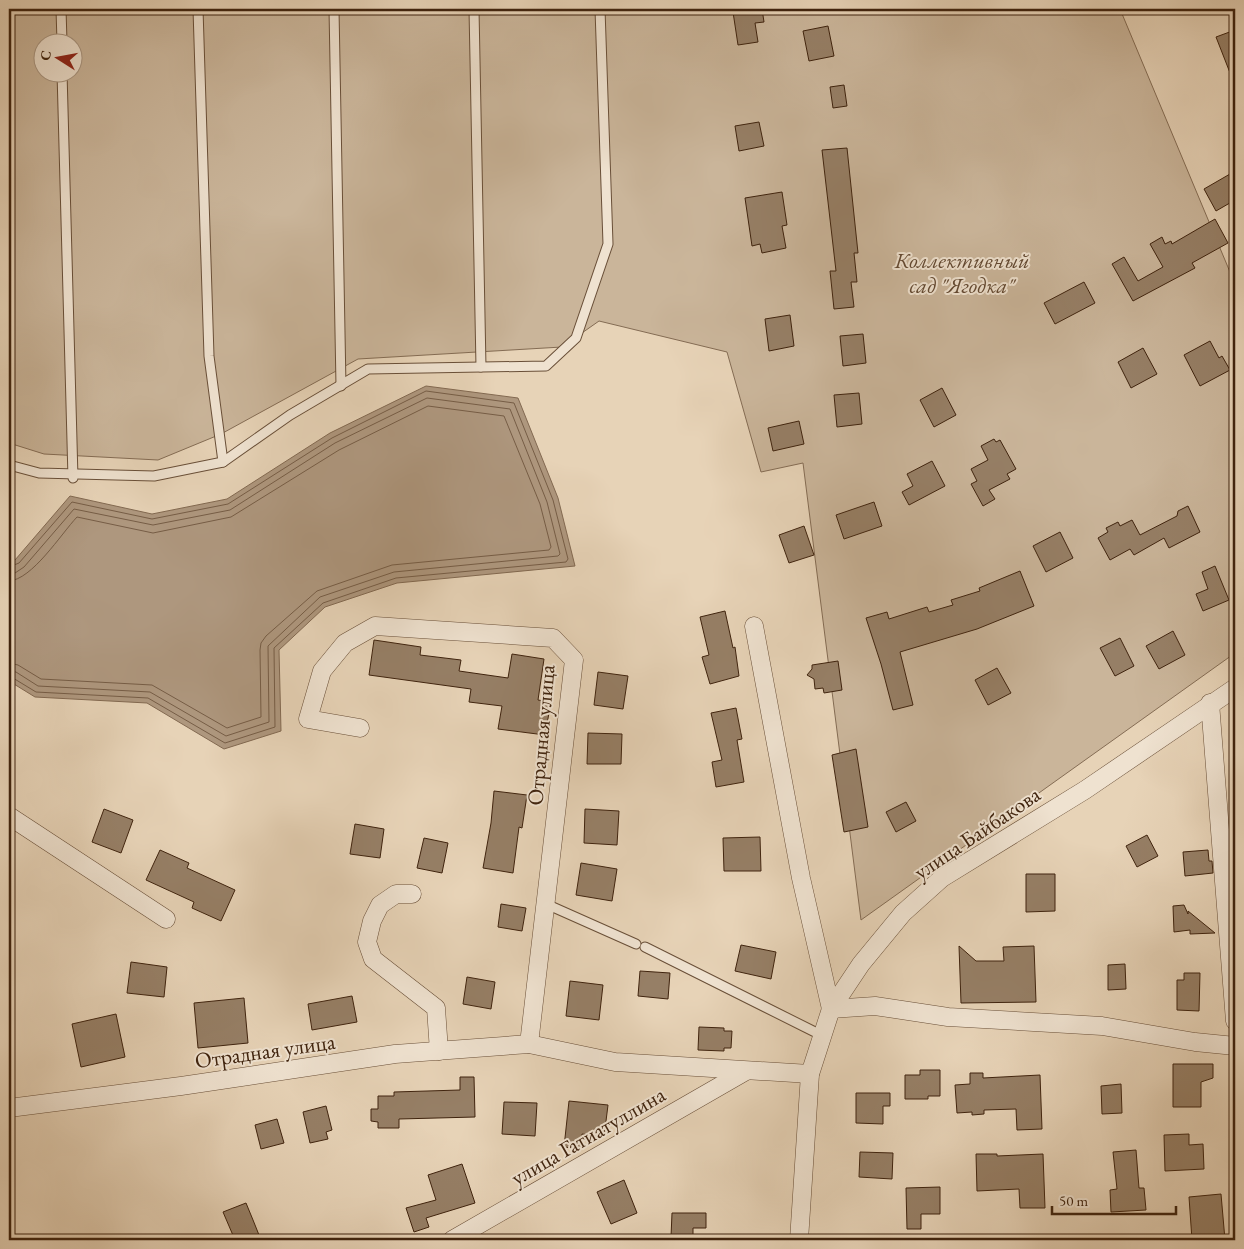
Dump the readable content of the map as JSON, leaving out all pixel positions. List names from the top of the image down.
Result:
{
  "streets": {
    "street": ["Отрадная улица", "улица Байбакова", "улица Гатиатуллина"]
  },
  "crossings": [
    ["Отрадная улица", "улица Байбакова"],
    ["Отрадная улица", "улица Гатиатуллина"]
  ],
  "parks": ["Коллективный сад \"Ягодка\""],
  "scale_bar": "50 m",
  "north": "left"
}
